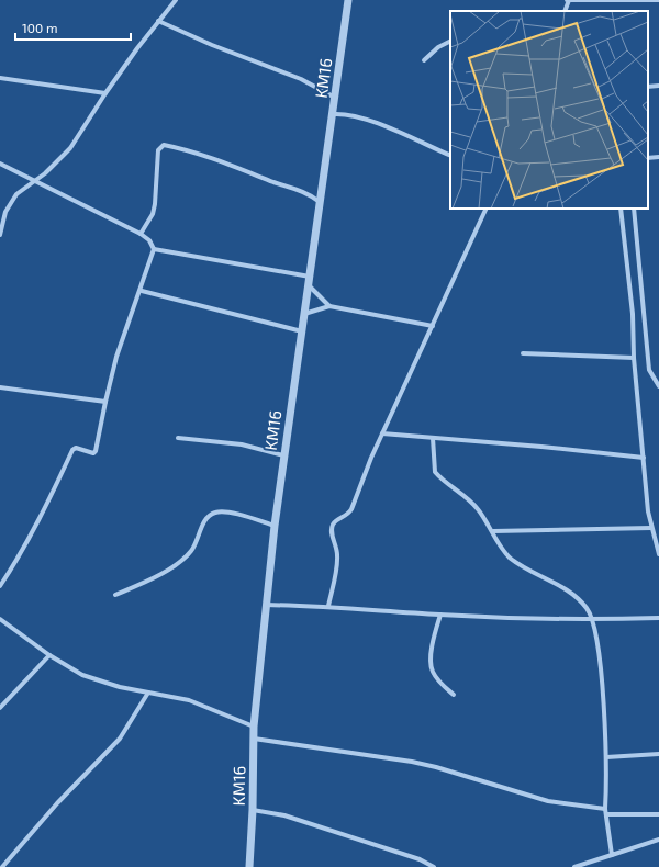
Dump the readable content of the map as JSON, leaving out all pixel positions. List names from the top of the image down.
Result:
{
  "streets": {
    "street": ["KM16"]
  },
  "scale_bar": "100 m"
}
